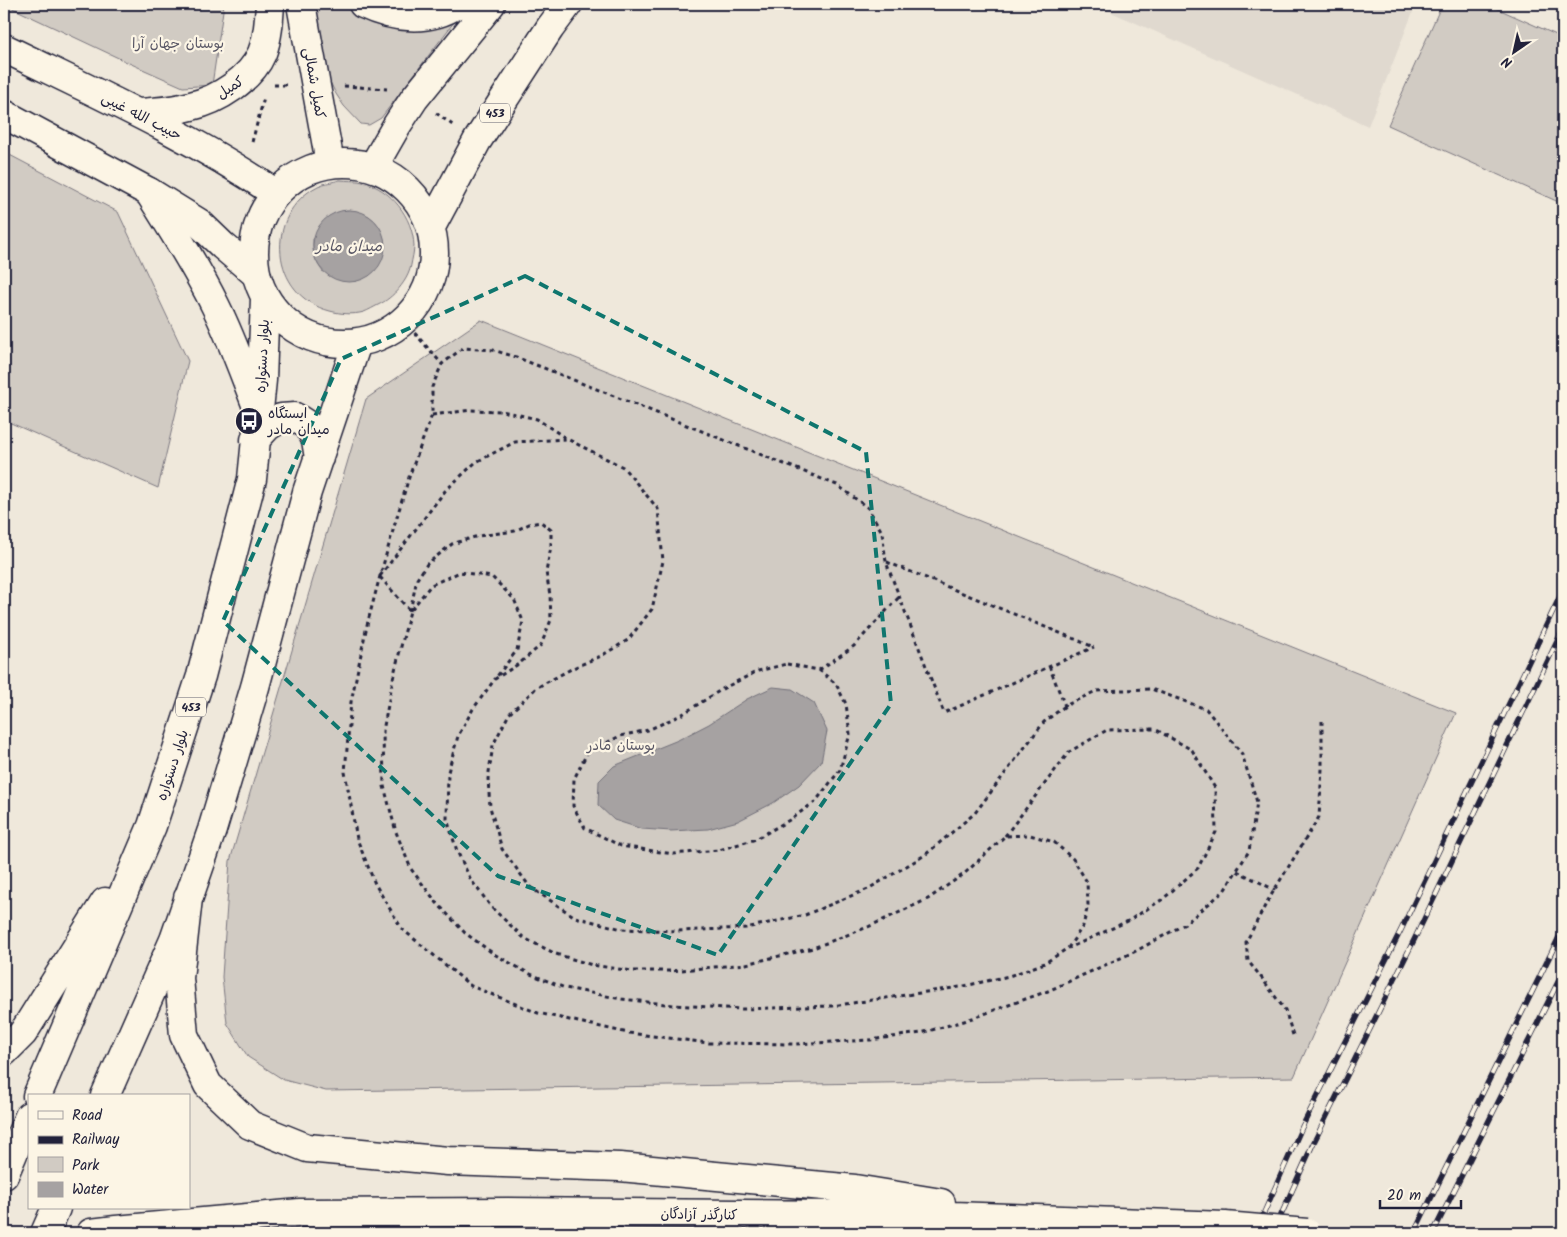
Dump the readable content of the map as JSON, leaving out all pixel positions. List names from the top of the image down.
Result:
{
  "streets": {
    "main road": [
      "کمیل شمالی",
      "کمیل",
      "453",
      "حبیب الله غیبی",
      "بلوار دستواره",
      "کنارگذر آزادگان"
    ]
  },
  "crossings": [
    ["کمیل", "حبیب الله غیبی"]
  ],
  "water": ["میدان مادر"],
  "parks": ["بوستان جهان آرا", "بوستان مادر"],
  "places": {
    "bus stop": ["ایستگاه میدان مادر"]
  },
  "legend": [
    "Road",
    "Railway",
    "Park",
    "Water"
  ],
  "scale_bar": "20 m",
  "north": "bottom left"
}
